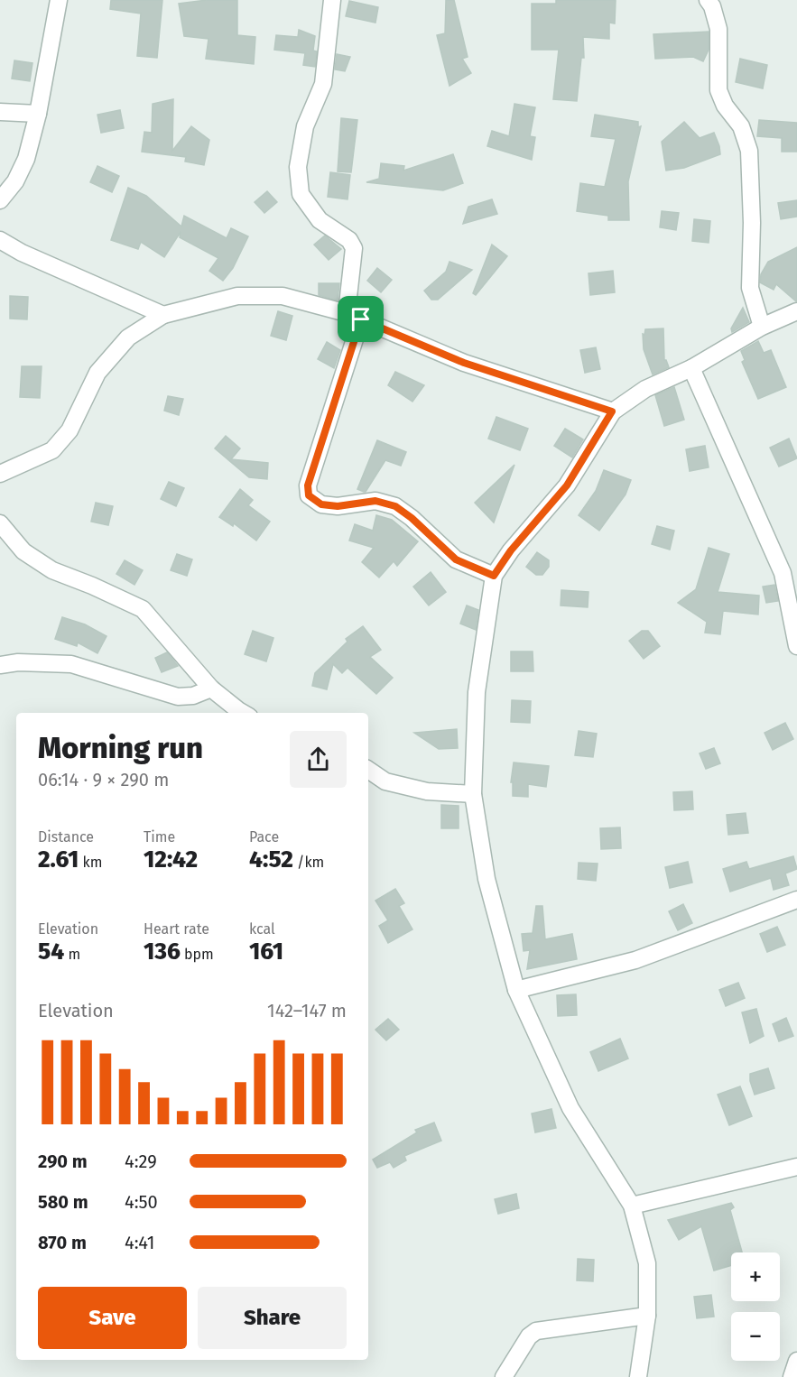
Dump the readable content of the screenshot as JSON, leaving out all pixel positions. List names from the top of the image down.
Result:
{
  "page": {
    "heading": ["Morning run", "06:14 · 9 × 290 m"],
    "stats": [
      ["Distance", "2.61 km"],
      ["Time", "12:42"],
      ["Pace", "4:52 /km"],
      ["Elevation", "54 m"],
      ["Heart rate", "136 bpm"],
      ["kcal", "161"]
    ],
    "chart": ["Elevation", "142–147 m"],
    "list": [
      {
        "name": "290 m",
        "note": "4:29"
      },
      {
        "name": "580 m",
        "note": "4:50"
      },
      {
        "name": "870 m",
        "note": "4:41"
      }
    ],
    "map_buttons": ["+", "−"],
    "buttons": ["Save", "Share"]
  }
}
